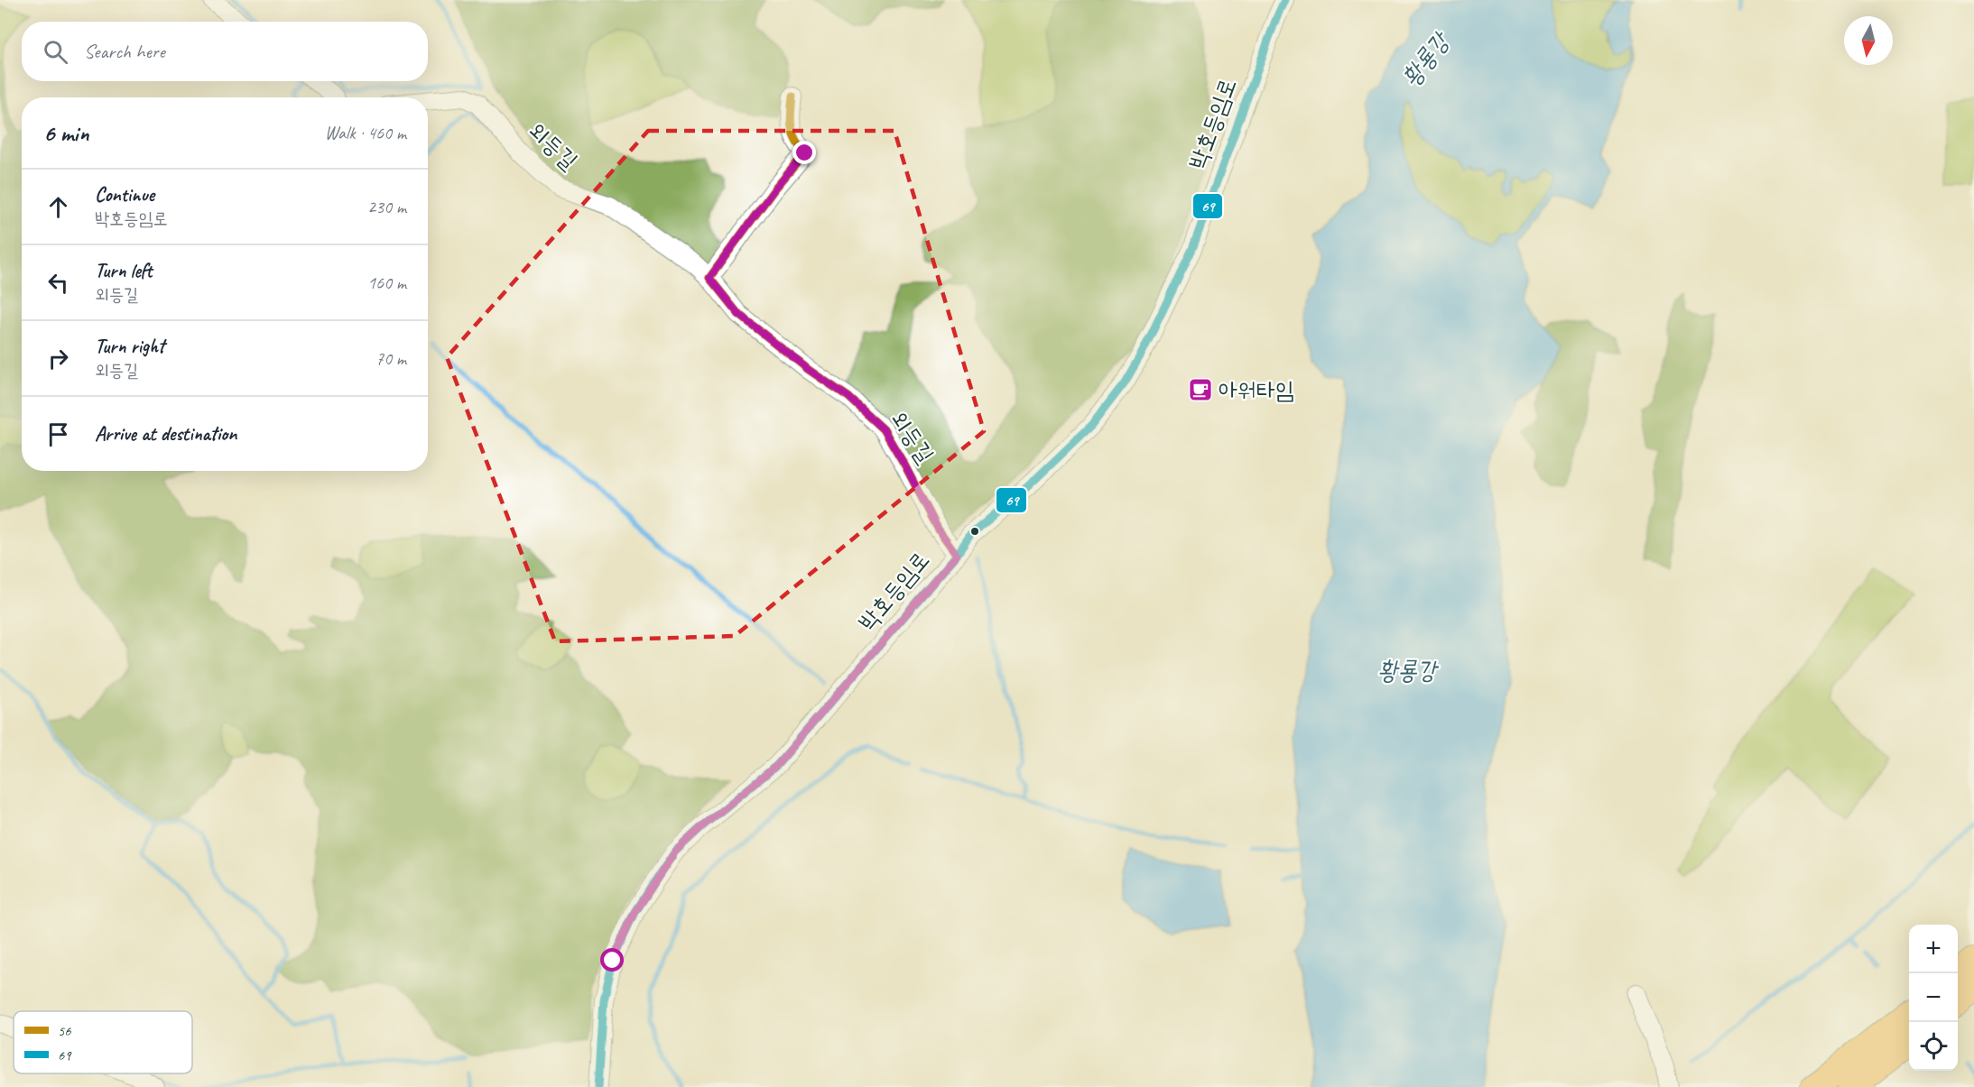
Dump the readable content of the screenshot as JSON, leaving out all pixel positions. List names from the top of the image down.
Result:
{
  "streets": {
    "street": ["박호등임로", "외등길"]
  },
  "crossings": [
    ["박호등임로", "외등길"]
  ],
  "water": ["황룡강"],
  "places": {
    "cafe": ["아워타임"]
  },
  "lines": ["transit line 69", "transit line 56"],
  "legend": ["56", "69"],
  "north": "bottom",
  "page": {
    "search": "Search here",
    "heading": ["6 min", "Walk · 460 m"],
    "list": [
      ["Continue", "박호등임로", "230 m"],
      ["Turn left", "외등길", "160 m"],
      ["Turn right", "외등길", "70 m"],
      "Arrive at destination"
    ],
    "map_buttons": ["+", "−"]
  }
}
